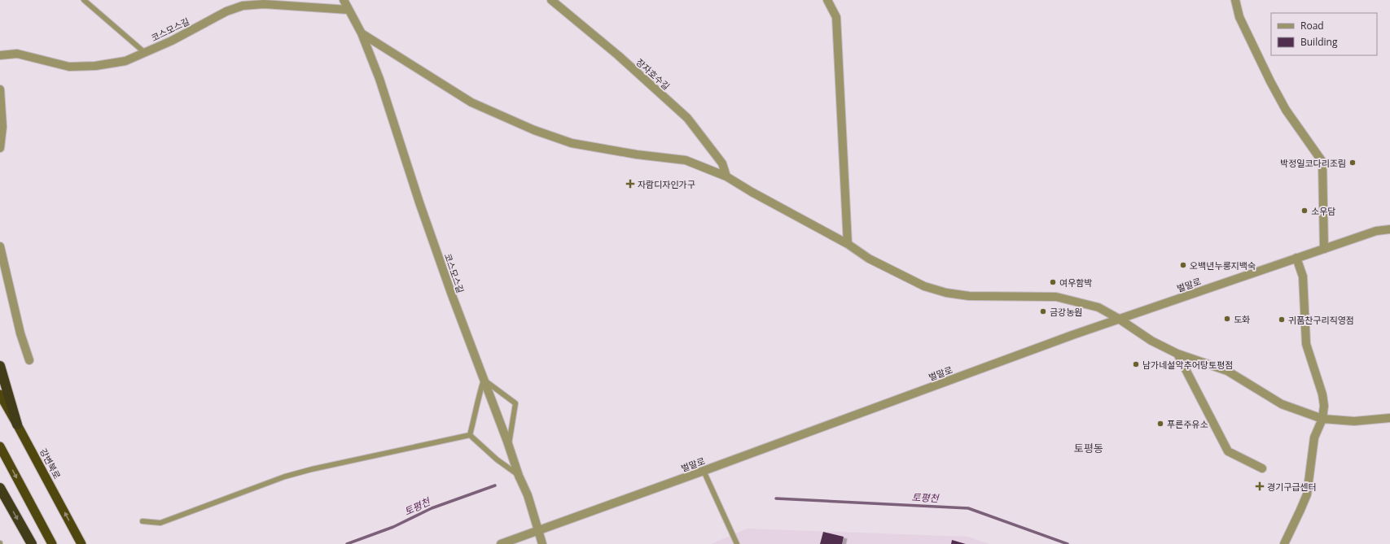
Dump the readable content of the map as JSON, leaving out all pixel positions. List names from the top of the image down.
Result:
{
  "streets": {
    "highway": ["강변북로"],
    "street": ["코스모스길", "장자호수길", "벌말로"]
  },
  "crossings": [
    ["코스모스길", "벌말로"]
  ],
  "districts": ["토평동"],
  "water": ["토평천"],
  "places": {
    "other": [
      "박정일코다리조림",
      "소우담",
      "오백년누룽지백숙",
      "여우함박",
      "금강농원",
      "도화",
      "귀품찬구리직영점",
      "남가네설악추어탕토평점",
      "푸른주유소"
    ],
    "health": ["자람디자인가구", "경기구급센터"]
  },
  "legend": ["Road", "Building"]
}
